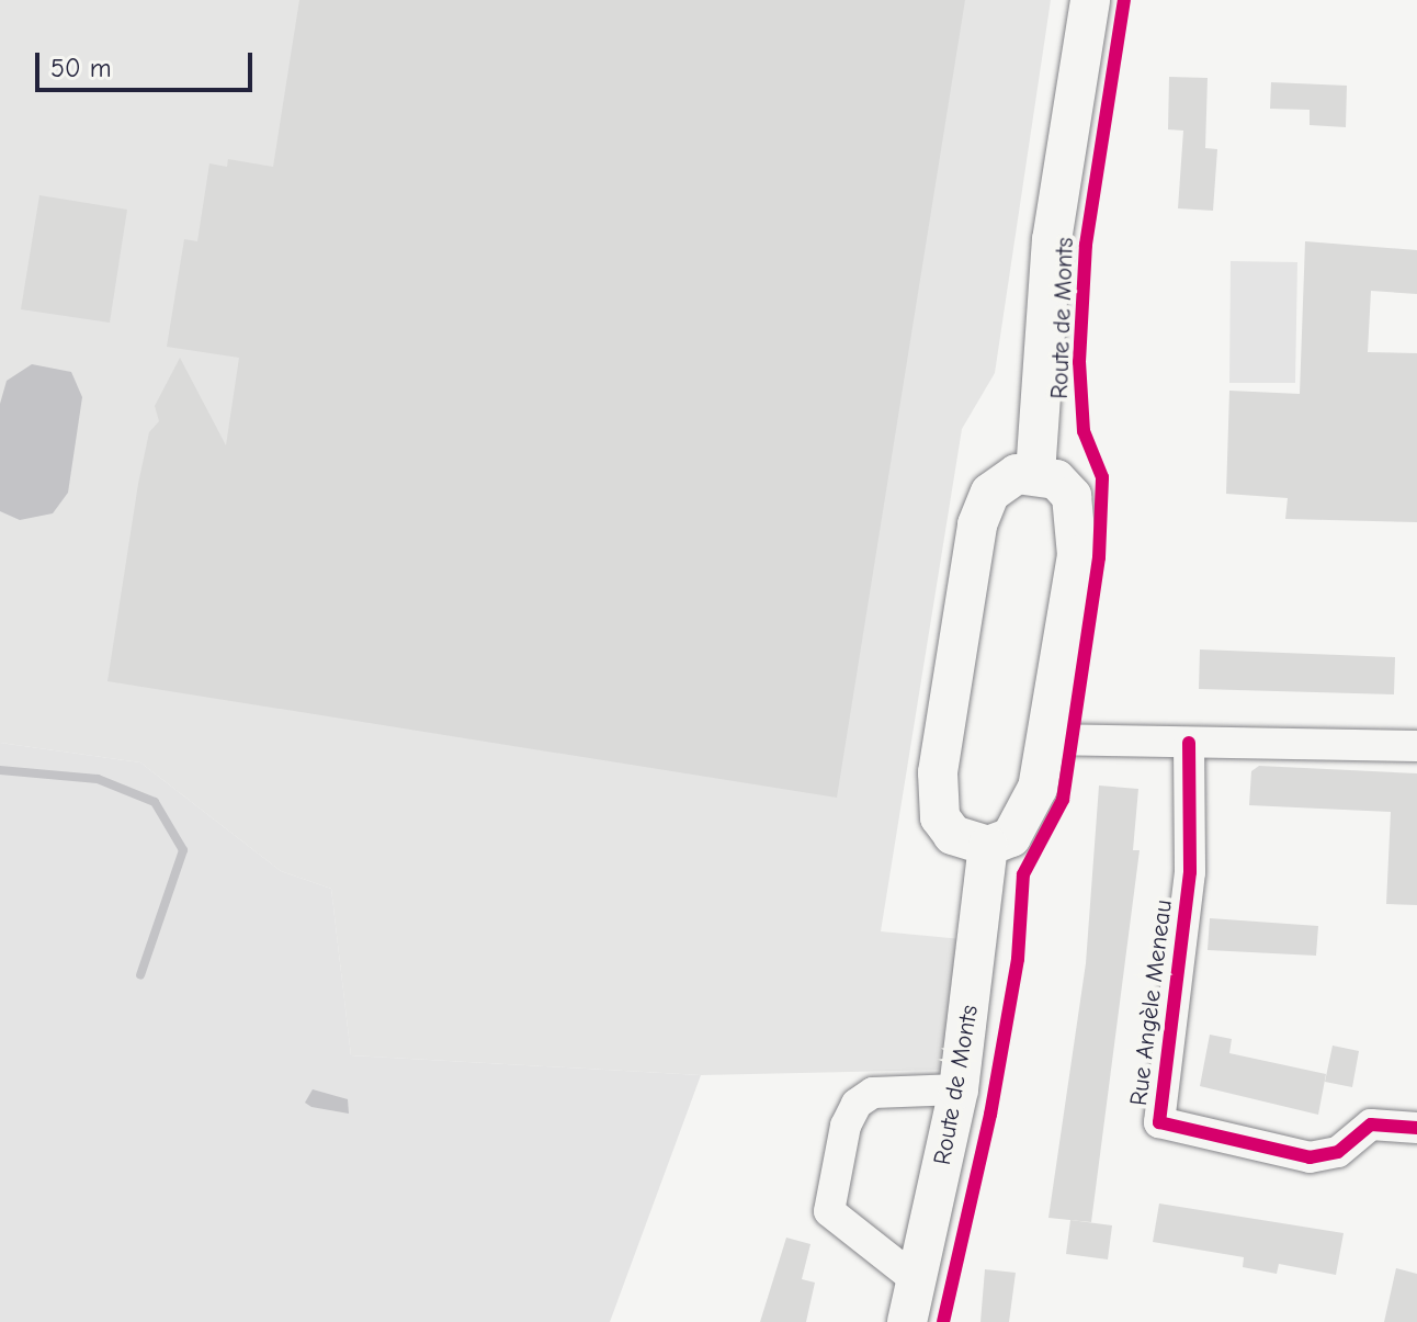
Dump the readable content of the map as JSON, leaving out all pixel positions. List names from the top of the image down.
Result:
{
  "streets": {
    "main road": ["Route de Monts"],
    "street": ["Rue Angèle Meneau"]
  },
  "scale_bar": "50 m"
}
